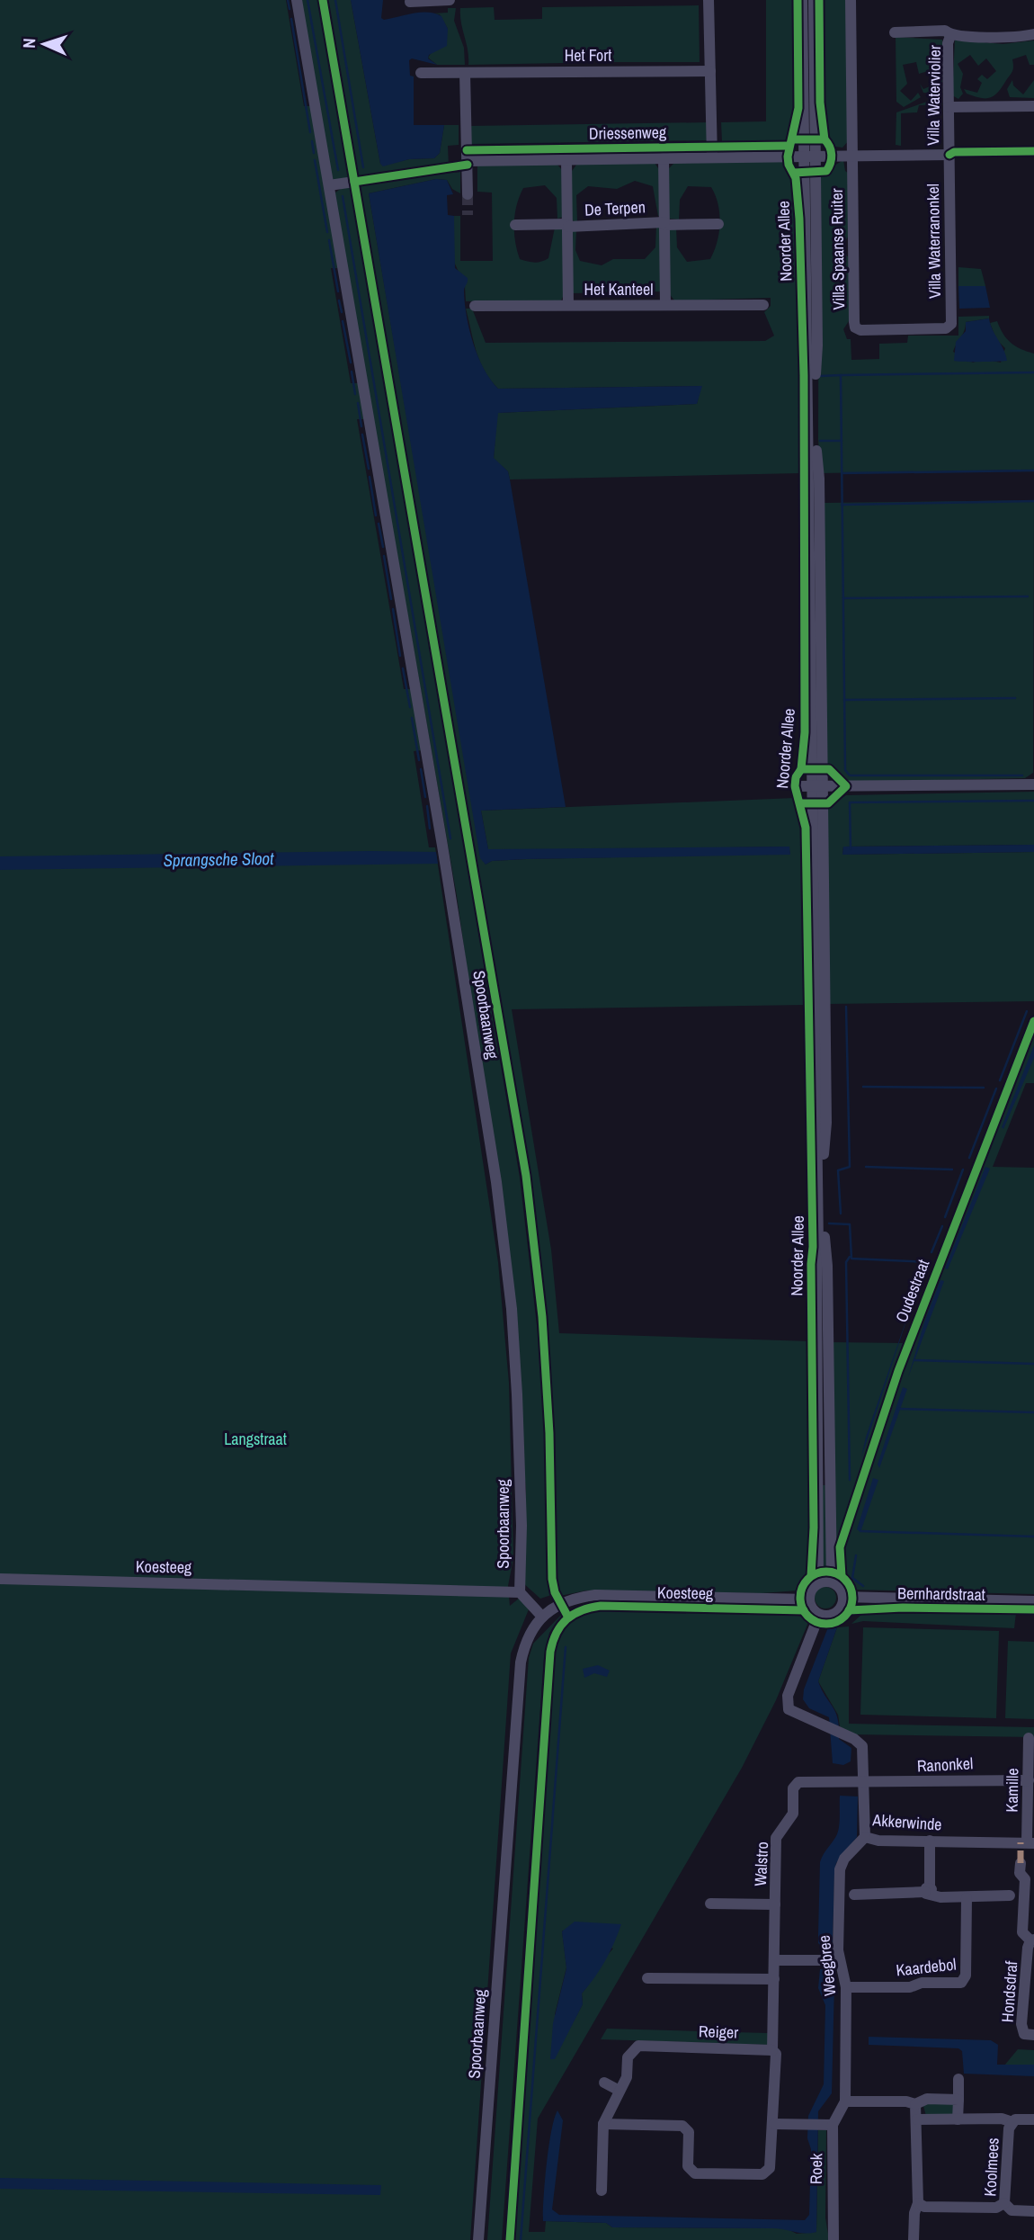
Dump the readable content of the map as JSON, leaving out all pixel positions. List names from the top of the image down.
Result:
{
  "streets": {
    "street": [
      "Het Fort",
      "Villa Waterviolier",
      "Driessenweg",
      "De Terpen",
      "Noorder Allee",
      "Villa Waterranonkel",
      "Villa Spaanse Ruiter",
      "Het Kanteel",
      "Spoorbaanweg",
      "Koesteeg",
      "Bernhardstraat",
      "Ranonkel",
      "Kamille",
      "Akkerwinde",
      "Walstro",
      "Weegbree",
      "Kaardebol",
      "Hondsdraf",
      "Reiger",
      "Koolmees",
      "Roek"
    ],
    "cycle path": ["Oudestraat"]
  },
  "crossings": [
    ["Villa Waterviolier", "Villa Waterranonkel"],
    ["Driessenweg", "De Terpen"],
    ["Driessenweg", "Noorder Allee"],
    ["De Terpen", "Het Kanteel"],
    ["Noorder Allee", "Bernhardstraat"],
    ["Noorder Allee", "Akkerwinde"],
    ["Villa Waterranonkel", "Villa Spaanse Ruiter"],
    ["Spoorbaanweg", "Koesteeg"],
    ["Bernhardstraat", "Akkerwinde"],
    ["Ranonkel", "Kamille"],
    ["Ranonkel", "Akkerwinde"],
    ["Ranonkel", "Walstro"],
    ["Kamille", "Akkerwinde"],
    ["Akkerwinde", "Walstro"],
    ["Akkerwinde", "Weegbree"],
    ["Walstro", "Reiger"],
    ["Weegbree", "Kaardebol"],
    ["Weegbree", "Roek"]
  ],
  "water": ["Sprangsche Sloot"],
  "parks": ["Langstraat"],
  "north": "left"
}
